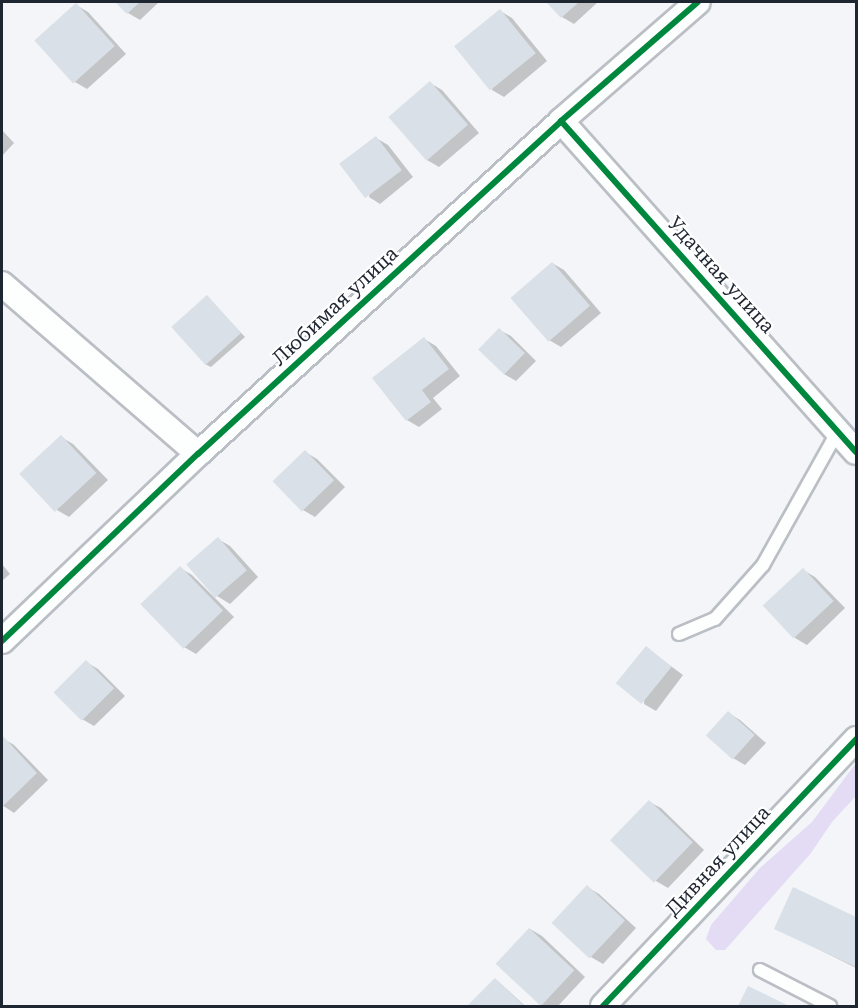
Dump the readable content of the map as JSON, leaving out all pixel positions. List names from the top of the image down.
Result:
{
  "streets": {
    "street": ["Удачная улица", "Любимая улица", "Дивная улица"]
  },
  "crossings": [
    ["Удачная улица", "Любимая улица"]
  ]
}
